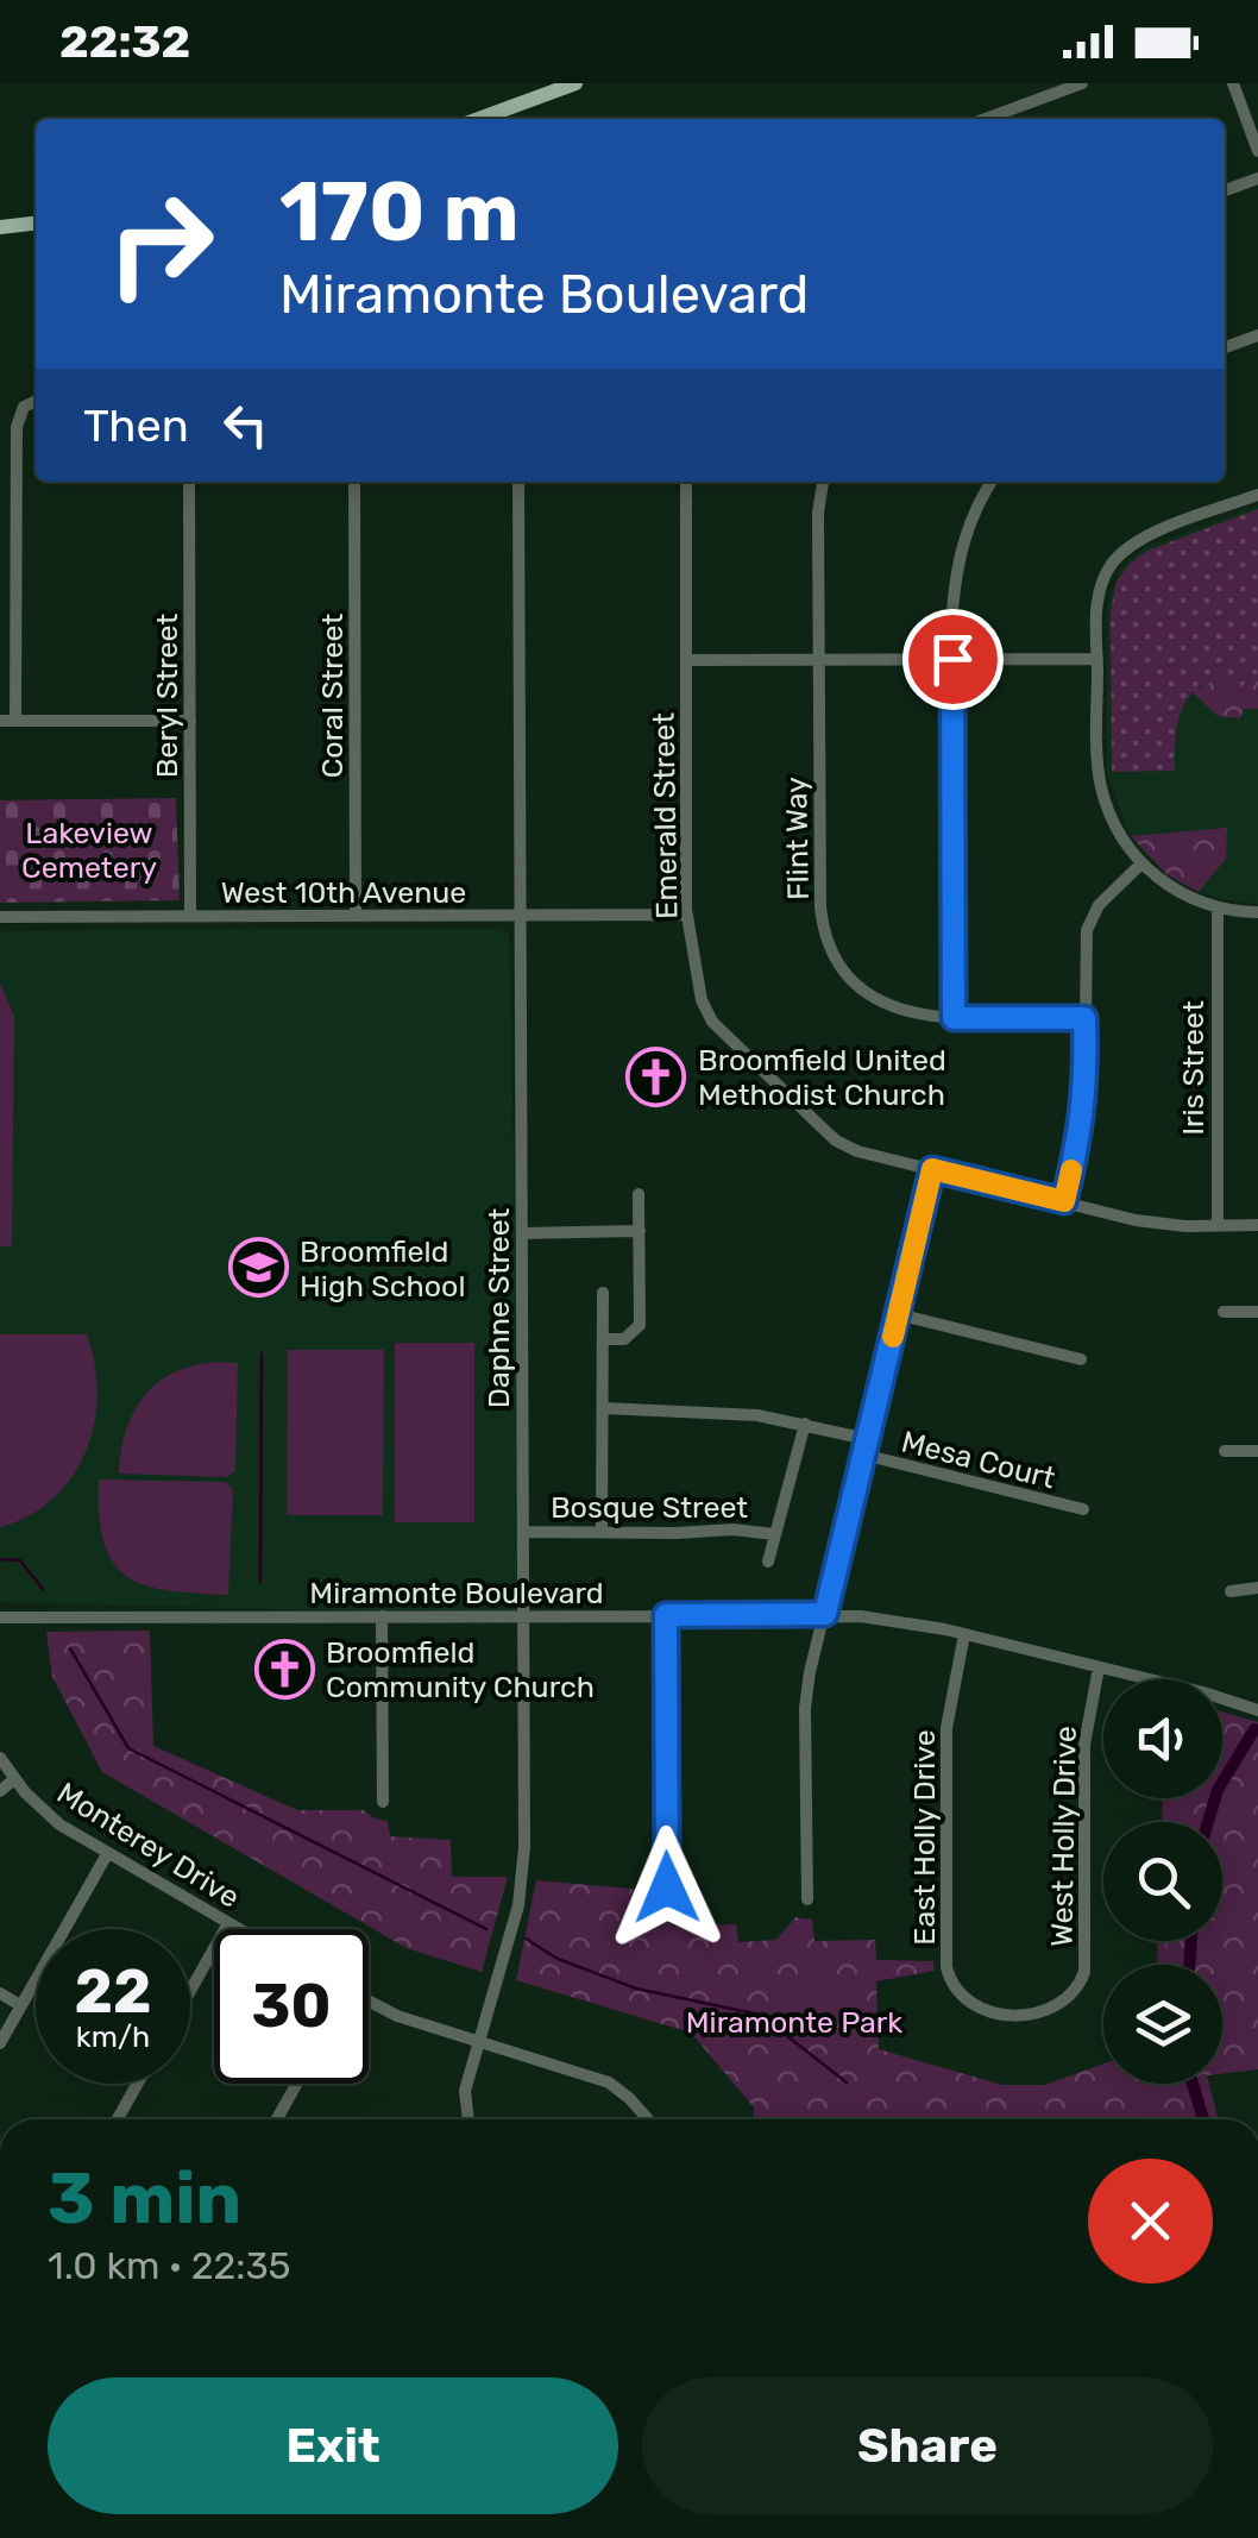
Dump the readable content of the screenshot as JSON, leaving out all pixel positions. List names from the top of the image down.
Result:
{
  "streets": {
    "street": [
      "Beryl Street",
      "Coral Street",
      "Emerald Street",
      "Flint Way",
      "West 10th Avenue",
      "Iris Street",
      "Daphne Street",
      "Mesa Court",
      "Bosque Street",
      "Miramonte Boulevard",
      "West Holly Drive",
      "East Holly Drive",
      "Monterey Drive"
    ]
  },
  "crossings": [
    ["Beryl Street", "West 10th Avenue"],
    ["Coral Street", "West 10th Avenue"],
    ["Emerald Street", "West 10th Avenue"],
    ["Emerald Street", "Iris Street"],
    ["West 10th Avenue", "Daphne Street"],
    ["Daphne Street", "Bosque Street"],
    ["Daphne Street", "Miramonte Boulevard"],
    ["Miramonte Boulevard", "West Holly Drive"],
    ["Miramonte Boulevard", "East Holly Drive"],
    ["West Holly Drive", "East Holly Drive"]
  ],
  "parks": ["Lakeview Cemetery", "Miramonte Park"],
  "places": {
    "church": ["Broomfield United Methodist Church", "Broomfield Community Church"],
    "school or university": ["Broomfield High School"]
  },
  "page": {
    "status": "22:32",
    "turn": ["170 m", "Miramonte Boulevard"],
    "then": "Then",
    "speed": "22 km/h",
    "limit": "30",
    "heading": ["3 min", "1.0 km · 22:35"],
    "buttons": ["Exit", "Share"]
  }
}
